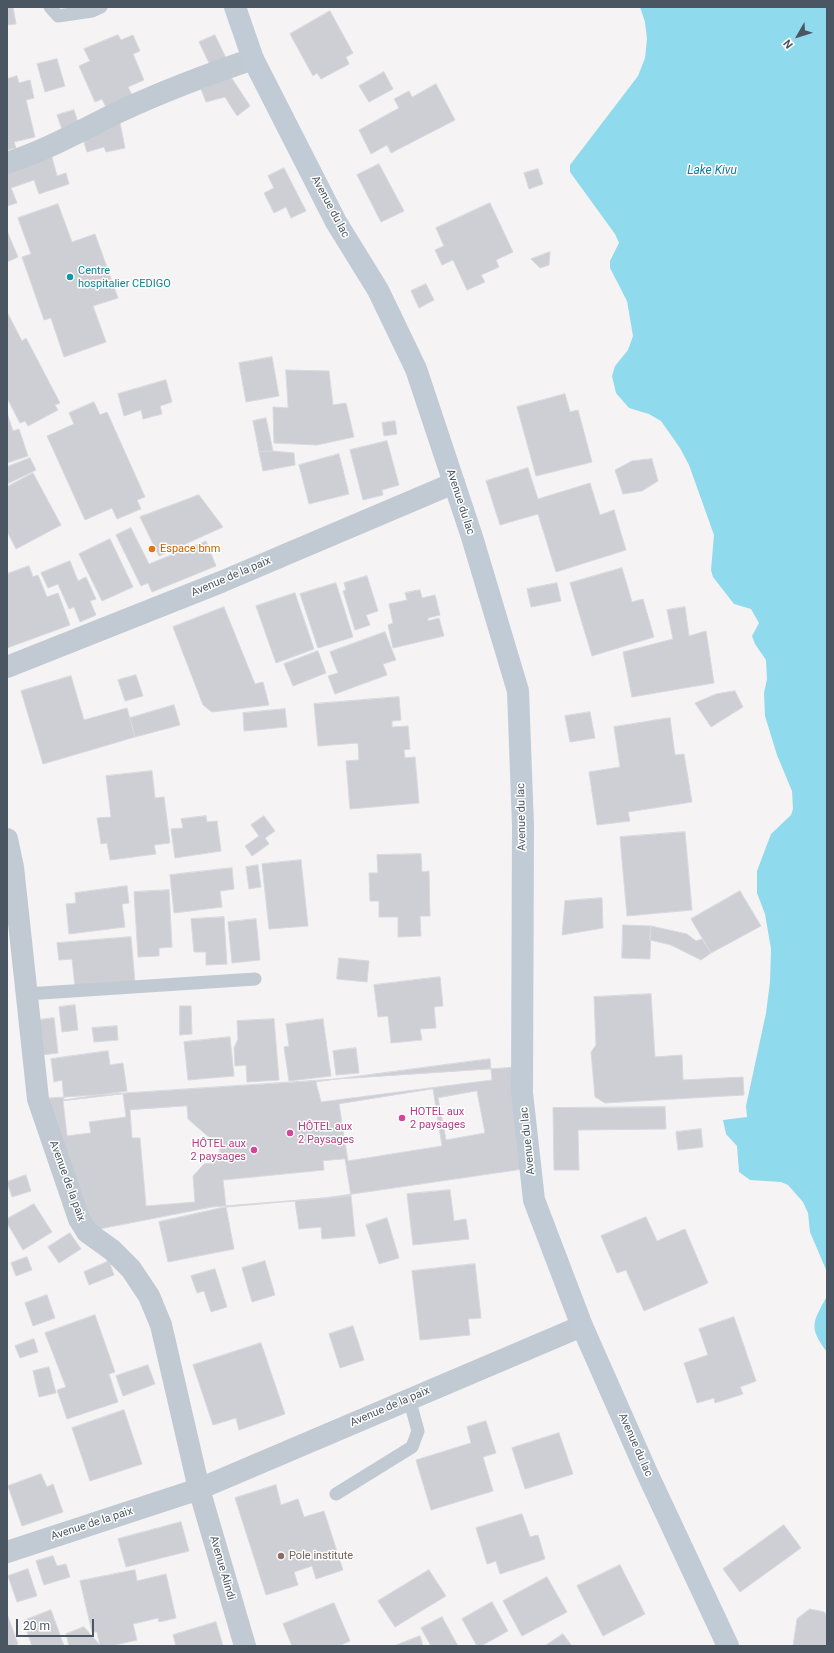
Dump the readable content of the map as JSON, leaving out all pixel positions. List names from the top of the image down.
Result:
{
  "streets": {
    "main road": ["Avenue du lac"],
    "street": ["Avenue de la paix", "Avenue Alindi"]
  },
  "crossings": [
    ["Avenue du lac", "Avenue de la paix"],
    ["Avenue de la paix", "Avenue Alindi"]
  ],
  "water": ["Lake Kivu"],
  "places": [
    "Centre hospitalier CEDIGO",
    "Espace bnm",
    "HOTEL aux 2 paysages",
    "HÔTEL aux 2 Paysages",
    "HÔTEL aux 2 paysages",
    "Pole institute"
  ],
  "scale_bar": "20 m",
  "north": "bottom left"
}
